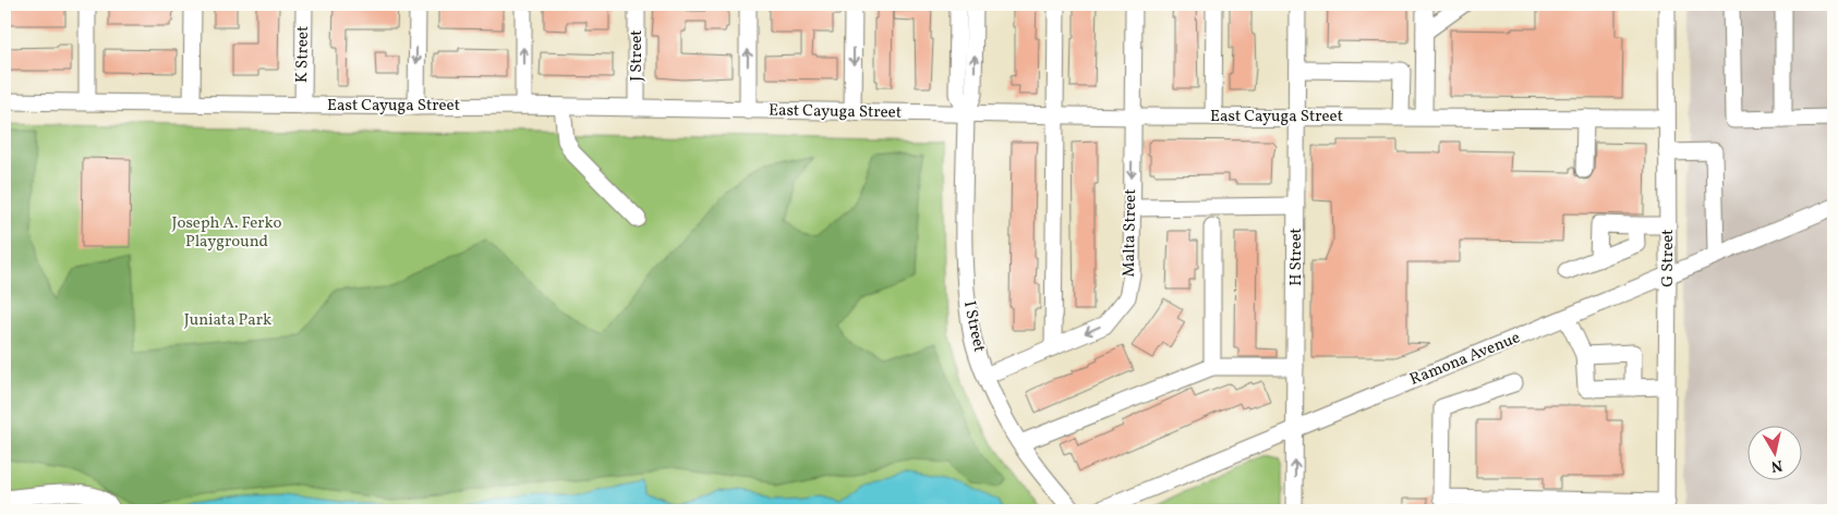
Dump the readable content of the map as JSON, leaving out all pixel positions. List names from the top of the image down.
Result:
{
  "streets": {
    "street": [
      "K Street",
      "J Street",
      "East Cayuga Street",
      "Malta Street",
      "H Street",
      "G Street",
      "I Street",
      "Ramona Avenue"
    ]
  },
  "crossings": [
    ["K Street", "East Cayuga Street"],
    ["J Street", "East Cayuga Street"],
    ["East Cayuga Street", "Malta Street"],
    ["East Cayuga Street", "H Street"],
    ["East Cayuga Street", "G Street"],
    ["East Cayuga Street", "I Street"],
    ["Malta Street", "I Street"],
    ["H Street", "Ramona Avenue"],
    ["G Street", "Ramona Avenue"]
  ],
  "parks": ["Joseph A. Ferko Playground", "Juniata Park"],
  "north": "bottom"
}
